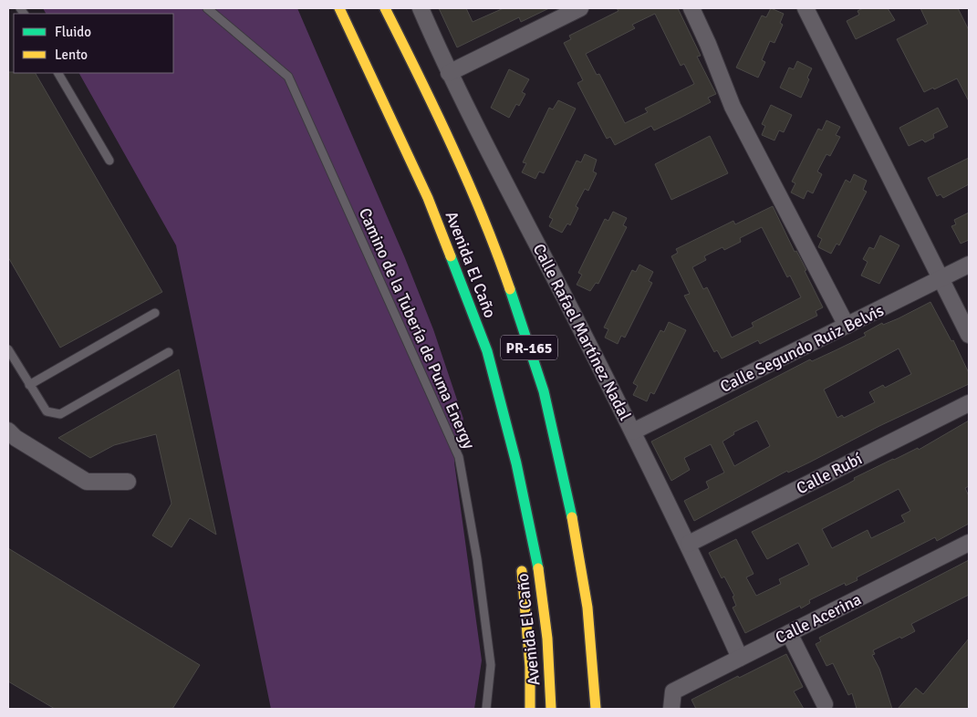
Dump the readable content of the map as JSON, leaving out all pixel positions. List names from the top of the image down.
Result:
{
  "streets": {
    "highway": ["Avenida El Caño", "PR-165"],
    "street": [
      "Calle Rafael Martínez Nadal",
      "Calle Segundo Ruiz Belvis",
      "Calle Rubí",
      "Calle Acerina"
    ],
    "lane": ["Camino de la Tubería de Puma Energy"]
  },
  "crossings": [
    ["Calle Rafael Martínez Nadal", "Calle Segundo Ruiz Belvis"],
    ["Calle Rafael Martínez Nadal", "Calle Rubí"],
    ["Calle Rafael Martínez Nadal", "Calle Acerina"]
  ],
  "legend": ["Fluido", "Lento"]
}
